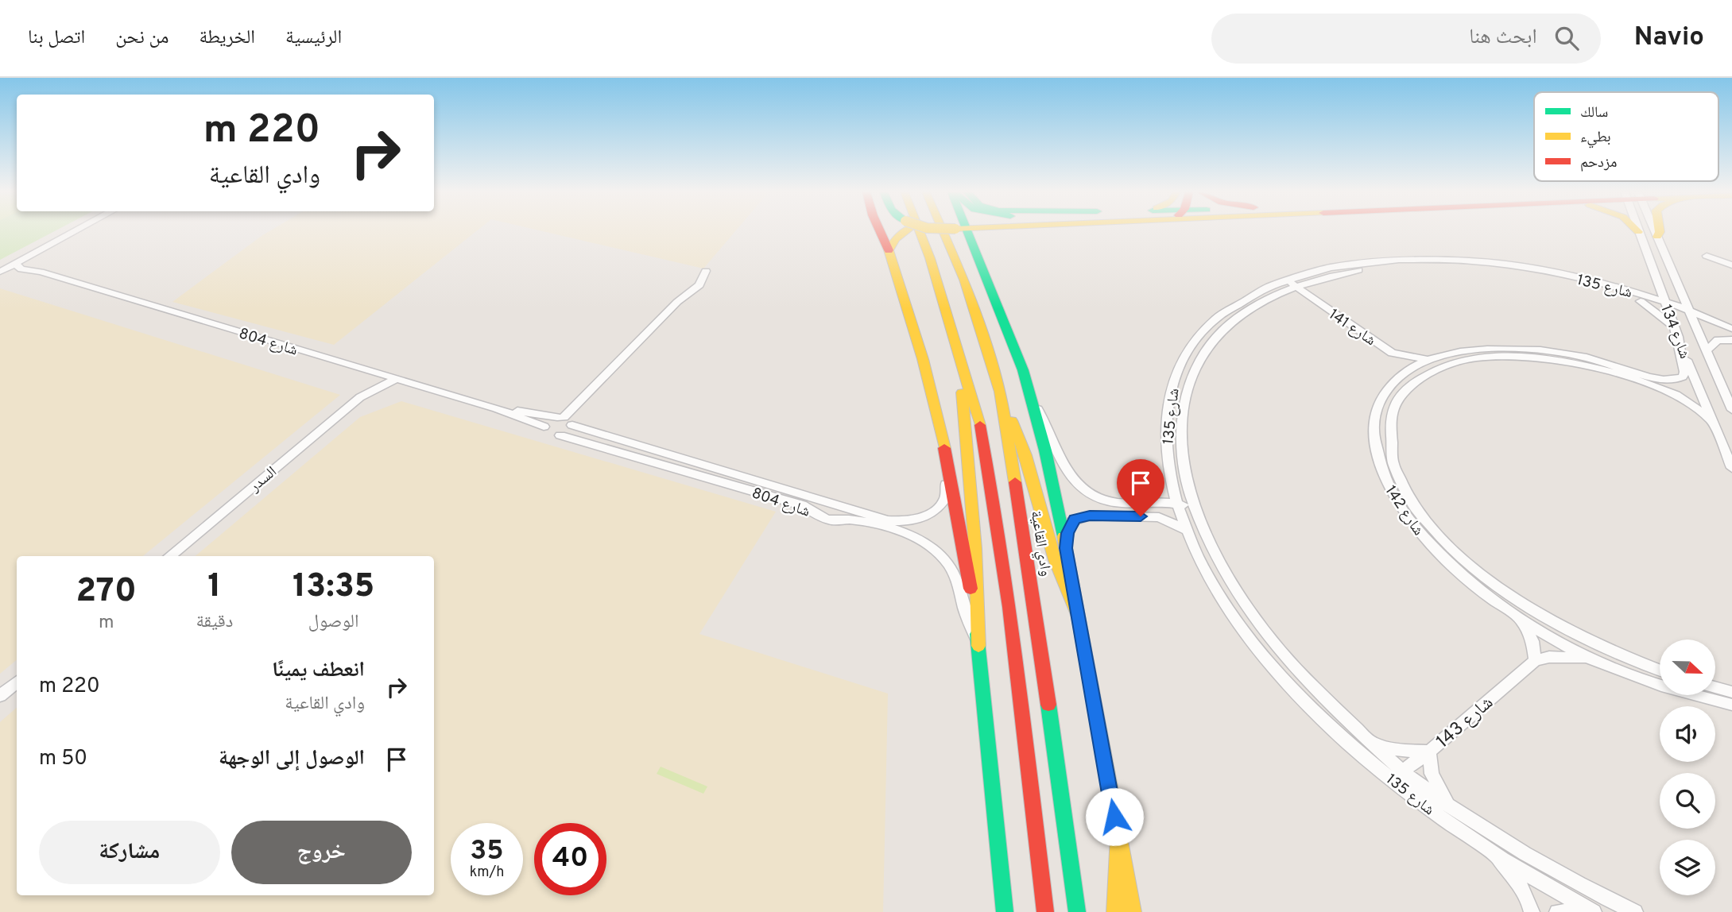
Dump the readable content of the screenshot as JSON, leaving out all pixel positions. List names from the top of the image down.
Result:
{
  "streets": {
    "main road": ["وادي القاعية"],
    "street": [
      "شارع 135",
      "شارع 141",
      "شارع 134",
      "شارع 804",
      "السدر",
      "شارع 142",
      "شارع 143"
    ]
  },
  "crossings": [
    ["شارع 135", "شارع 141"],
    ["شارع 135", "شارع 134"],
    ["شارع 135", "وادي القاعية"],
    ["شارع 135", "شارع 143"],
    ["شارع 141", "شارع 142"],
    ["شارع 134", "شارع 142"]
  ],
  "legend": ["سالك", "بطيء", "مزدحم"],
  "north": "right",
  "page": {
    "header": "Navio",
    "search": "ابحث هنا",
    "nav": [
      "الرئيسية",
      "الخريطة",
      "من نحن",
      "اتصل بنا"
    ],
    "turn": ["220 m", "وادي القاعية"],
    "eta": [
      "13:35",
      "الوصول",
      "1",
      "دقيقة",
      "270",
      "m"
    ],
    "list": [
      {
        "name": "انعطف يمينًا",
        "note": "وادي القاعية",
        "value": "220 m"
      },
      {
        "name": "الوصول إلى الوجهة",
        "value": "50 m"
      }
    ],
    "buttons": ["خروج", "مشاركة"],
    "speed": "35 km/h",
    "limit": "40"
  }
}
